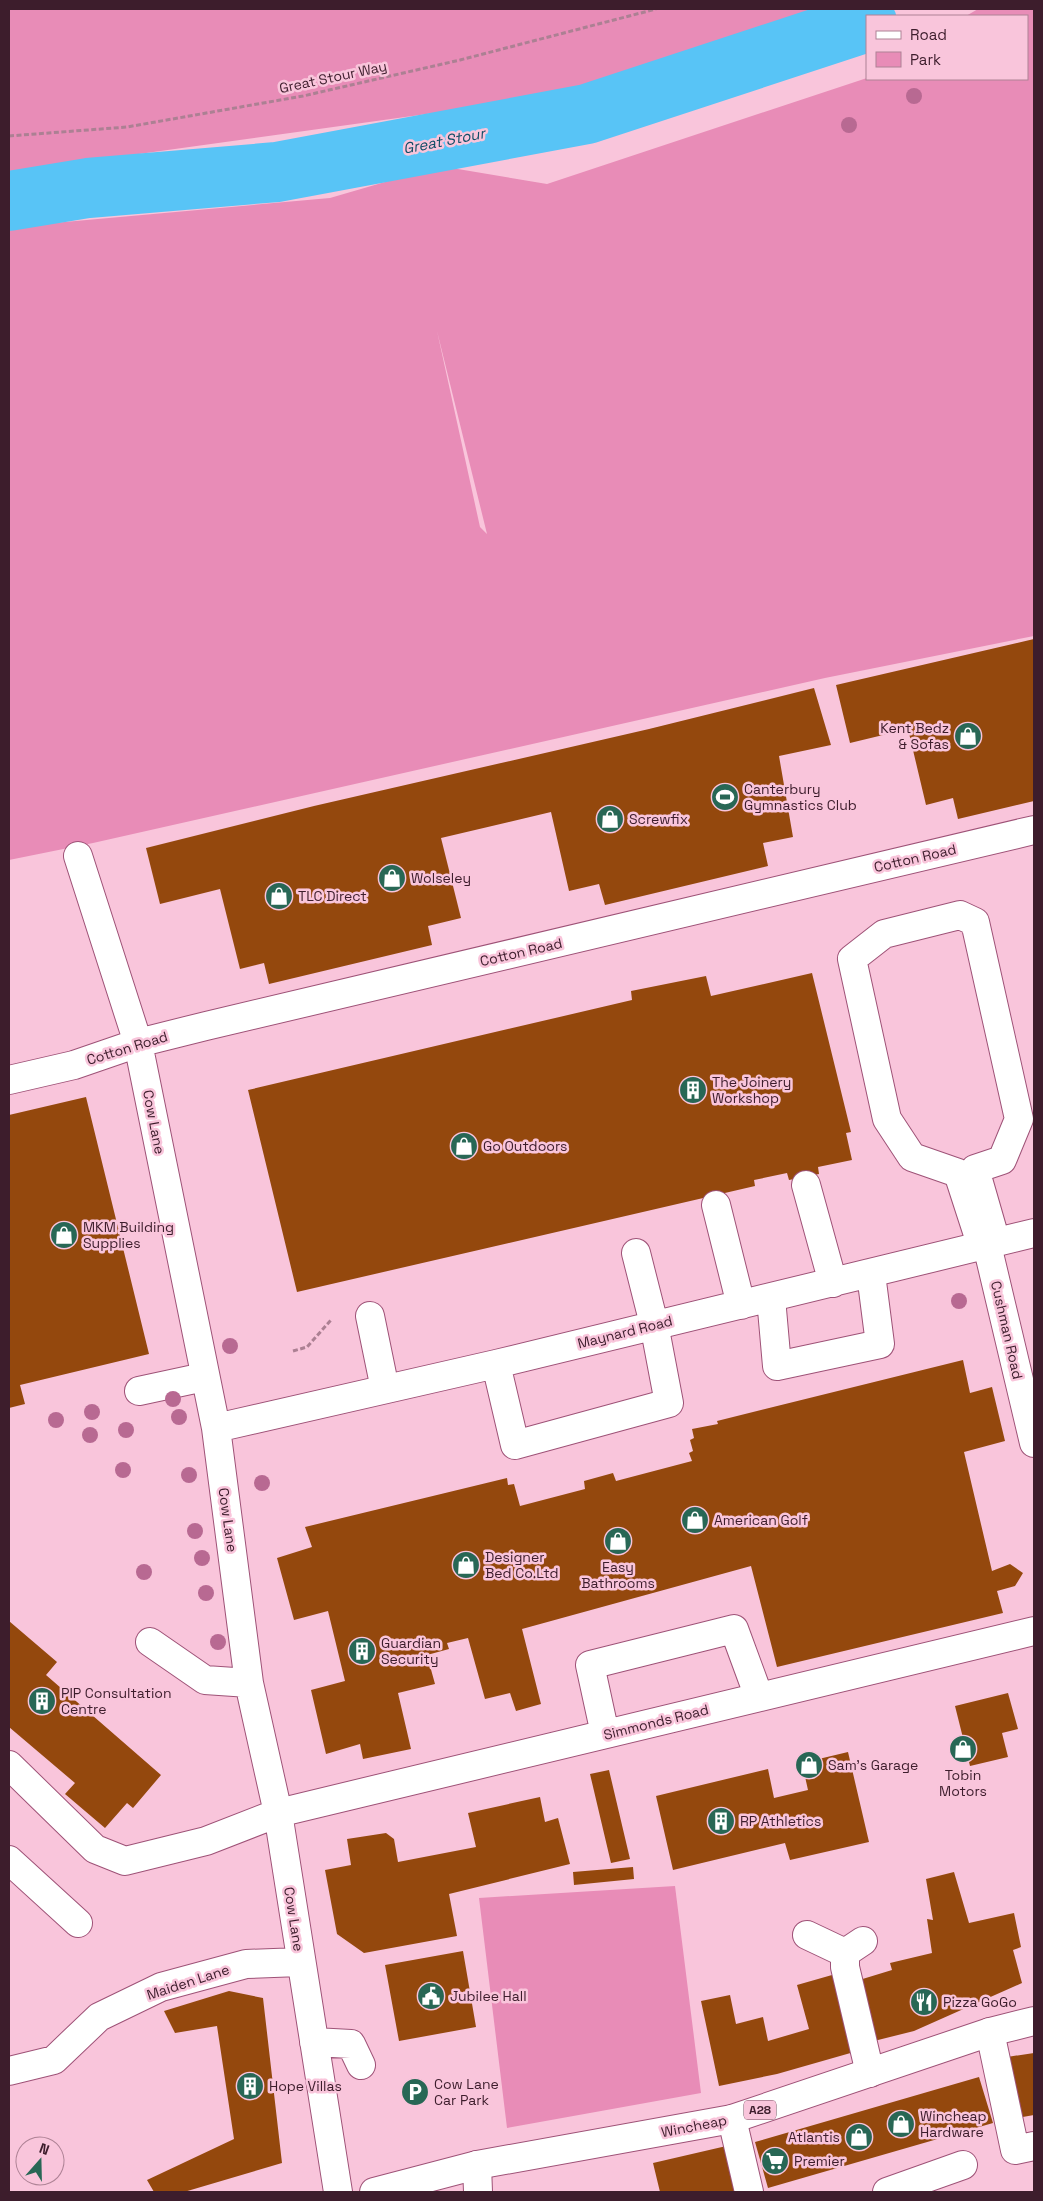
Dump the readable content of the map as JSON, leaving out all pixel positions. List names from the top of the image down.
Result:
{
  "streets": {
    "main road": [
      "Cotton Road",
      "Cow Lane",
      "Cushman Road",
      "Maynard Road",
      "Simmonds Road",
      "Maiden Lane",
      "A28",
      "Wincheap"
    ],
    "path": ["Great Stour Way"]
  },
  "crossings": [
    ["Cotton Road", "Cow Lane"],
    ["Cow Lane", "Maynard Road"],
    ["Cow Lane", "Simmonds Road"],
    ["Cow Lane", "Maiden Lane"],
    ["Cushman Road", "Maynard Road"]
  ],
  "water": ["Great Stour"],
  "places": {
    "shop": [
      "Kent Bedz & Sofas",
      "Screwfix",
      "Wolseley",
      "TLC Direct",
      "Go Outdoors",
      "MKM Building Supplies",
      "American Golf",
      "Easy Bathrooms",
      "Designer Bed Co.Ltd",
      "Tobin Motors",
      "Sam's Garage",
      "Wincheap Hardware",
      "Atlantis"
    ],
    "sports": ["Canterbury Gymnastics Club"],
    "building": [
      "The Joinery Workshop",
      "Guardian Security",
      "PIP Consultation Centre",
      "RP Athletics",
      "Hope Villas"
    ],
    "public building": ["Jubilee Hall"],
    "restaurant": ["Pizza GoGo"],
    "parking": ["Cow Lane Car Park"],
    "supermarket": ["Premier"]
  },
  "legend": ["Road", "Park"],
  "north": "top"
}
